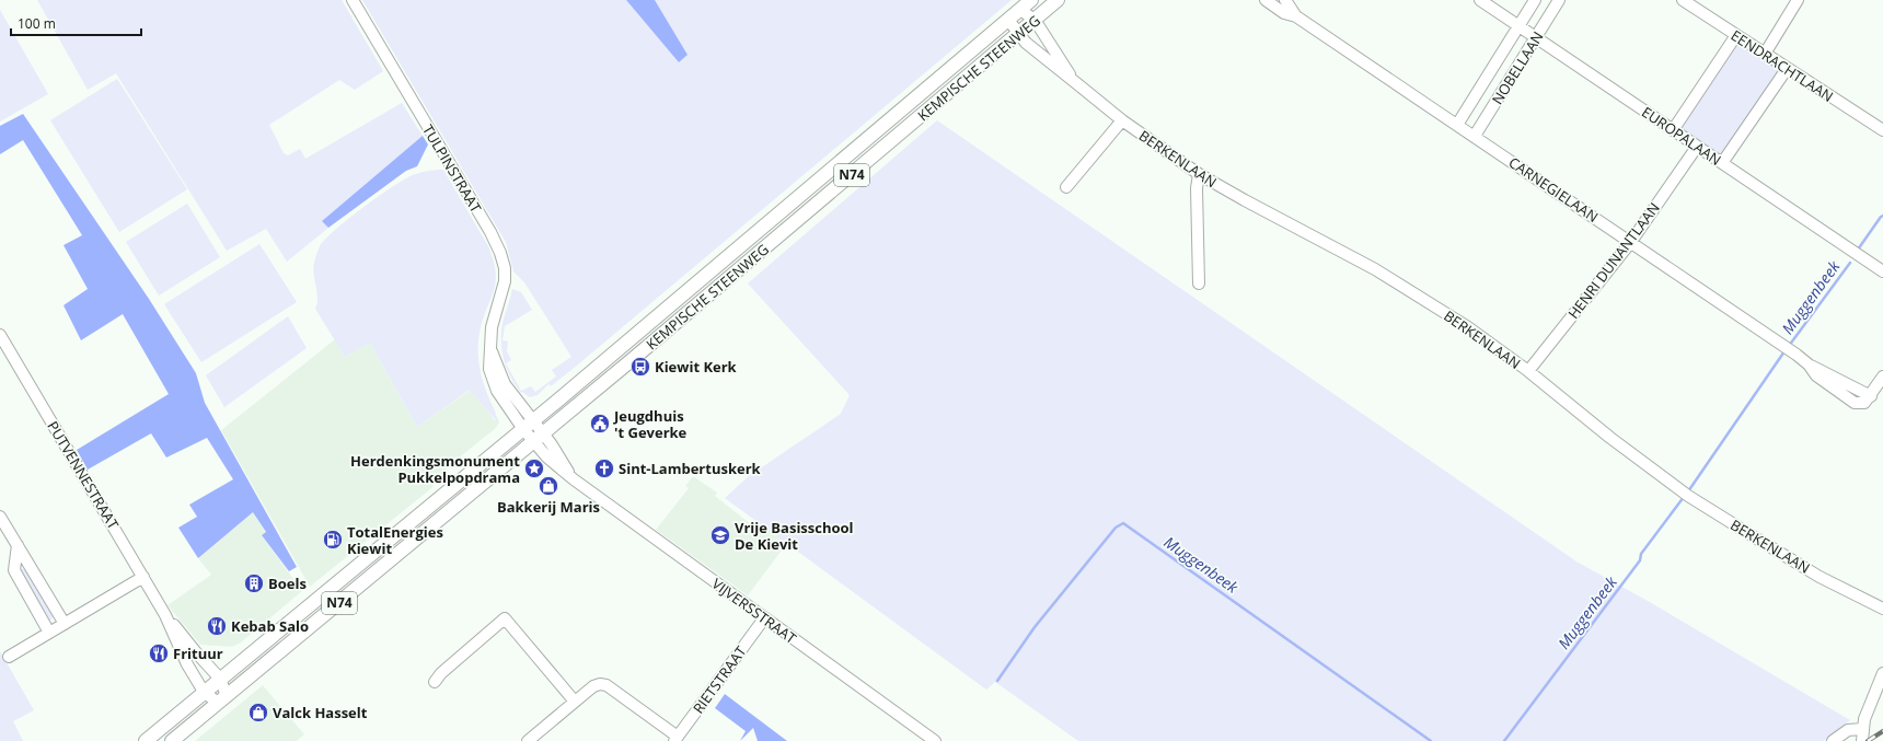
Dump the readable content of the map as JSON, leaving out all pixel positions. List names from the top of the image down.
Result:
{
  "streets": {
    "main road": ["KEMPISCHE STEENWEG", "N74"],
    "street": [
      "EENDRACHTLAAN",
      "NOBELLAAN",
      "EUROPALAAN",
      "BERKENLAAN",
      "TULPINSTRAAT",
      "CARNEGIELAAN",
      "HENRI DUNANTLAAN",
      "PUTVENNESTRAAT",
      "VIJVERSSTRAAT",
      "RIETSTRAAT"
    ]
  },
  "crossings": [
    ["KEMPISCHE STEENWEG", "BERKENLAAN"],
    ["KEMPISCHE STEENWEG", "TULPINSTRAAT"],
    ["KEMPISCHE STEENWEG", "PUTVENNESTRAAT"],
    ["KEMPISCHE STEENWEG", "VIJVERSSTRAAT"],
    ["NOBELLAAN", "EUROPALAAN"],
    ["NOBELLAAN", "CARNEGIELAAN"],
    ["EUROPALAAN", "HENRI DUNANTLAAN"],
    ["BERKENLAAN", "HENRI DUNANTLAAN"],
    ["TULPINSTRAAT", "VIJVERSSTRAAT"],
    ["CARNEGIELAAN", "HENRI DUNANTLAAN"],
    ["VIJVERSSTRAAT", "RIETSTRAAT"]
  ],
  "water": ["Muggenbeek"],
  "places": {
    "bus stop": ["Kiewit Kerk"],
    "public building": ["Jeugdhuis 't Geverke"],
    "place": ["Herdenkingsmonument Pukkelpopdrama"],
    "church": ["Sint-Lambertuskerk"],
    "shop": ["Bakkerij Maris", "Valck Hasselt"],
    "school or university": ["Vrije Basisschool De Kievit"],
    "fuel station": ["TotalEnergies Kiewit"],
    "building": ["Boels"],
    "restaurant": ["Kebab Salo", "Frituur"]
  },
  "scale_bar": "100 m"
}
